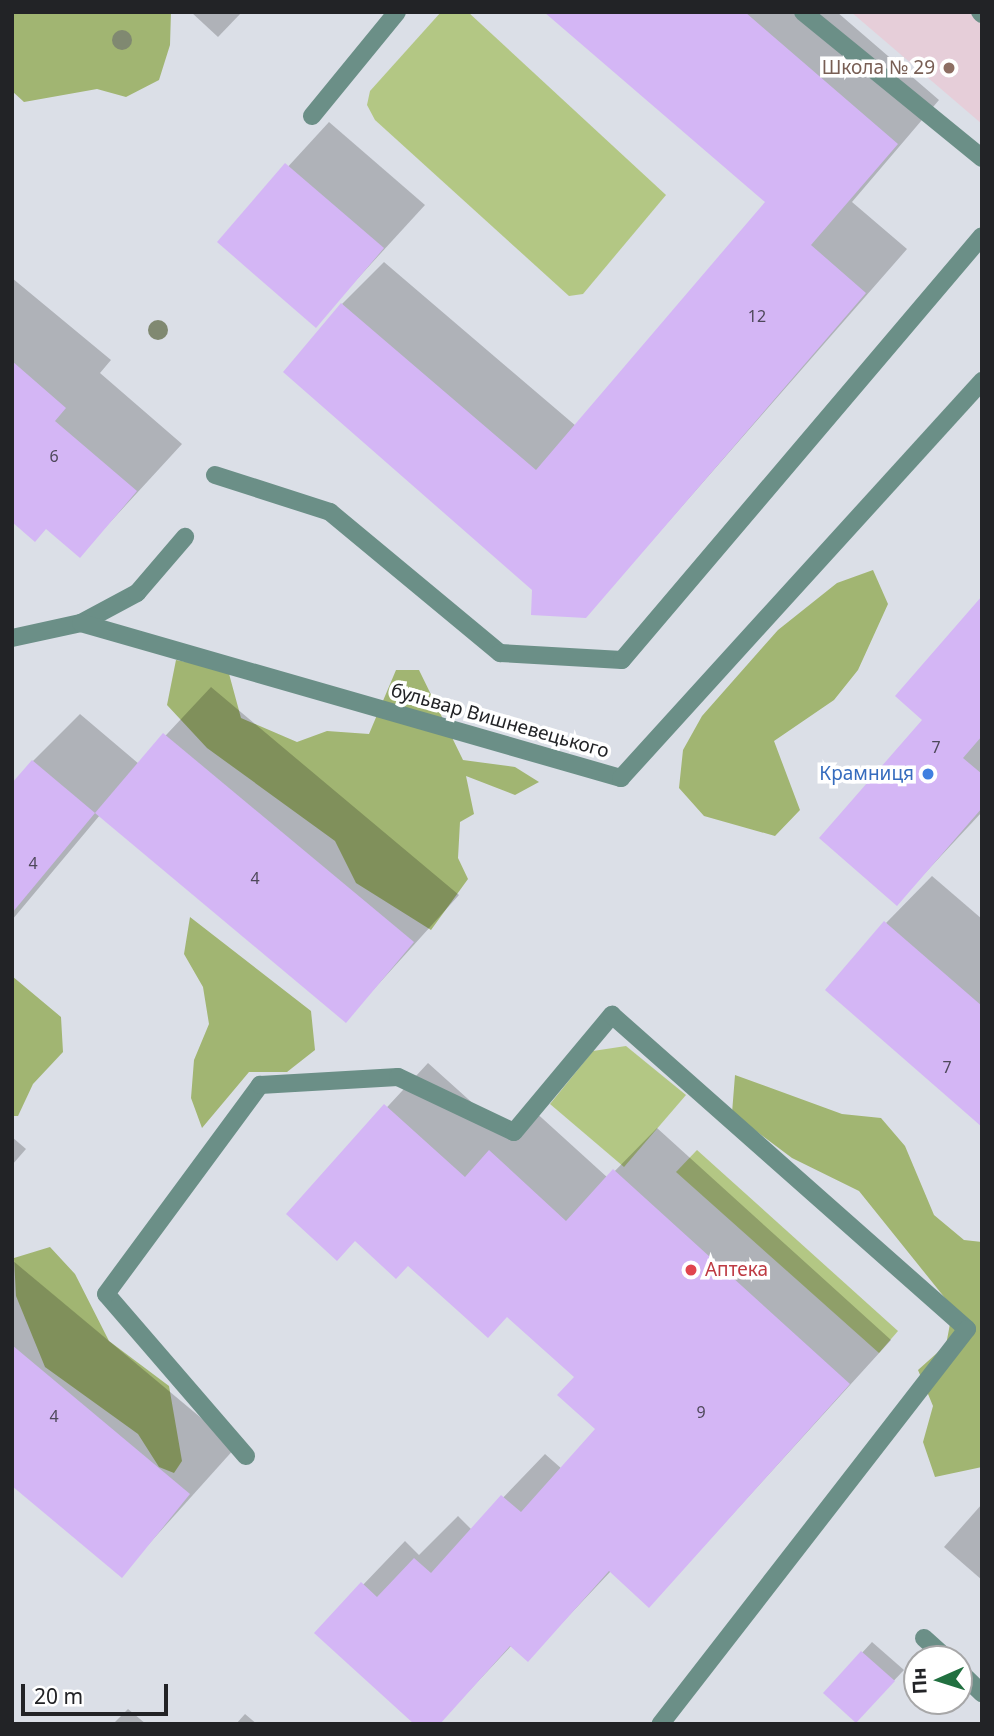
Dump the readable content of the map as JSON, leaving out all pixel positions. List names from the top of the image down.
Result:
{
  "streets": {
    "street": ["бульвар Вишневецького"]
  },
  "places": ["Школа № 29", "Крамниця", "Аптека"],
  "house_numbers": [
    "12",
    "6",
    "7",
    "4",
    "4",
    "7",
    "9",
    "4"
  ],
  "scale_bar": "20 m",
  "north": "left"
}
